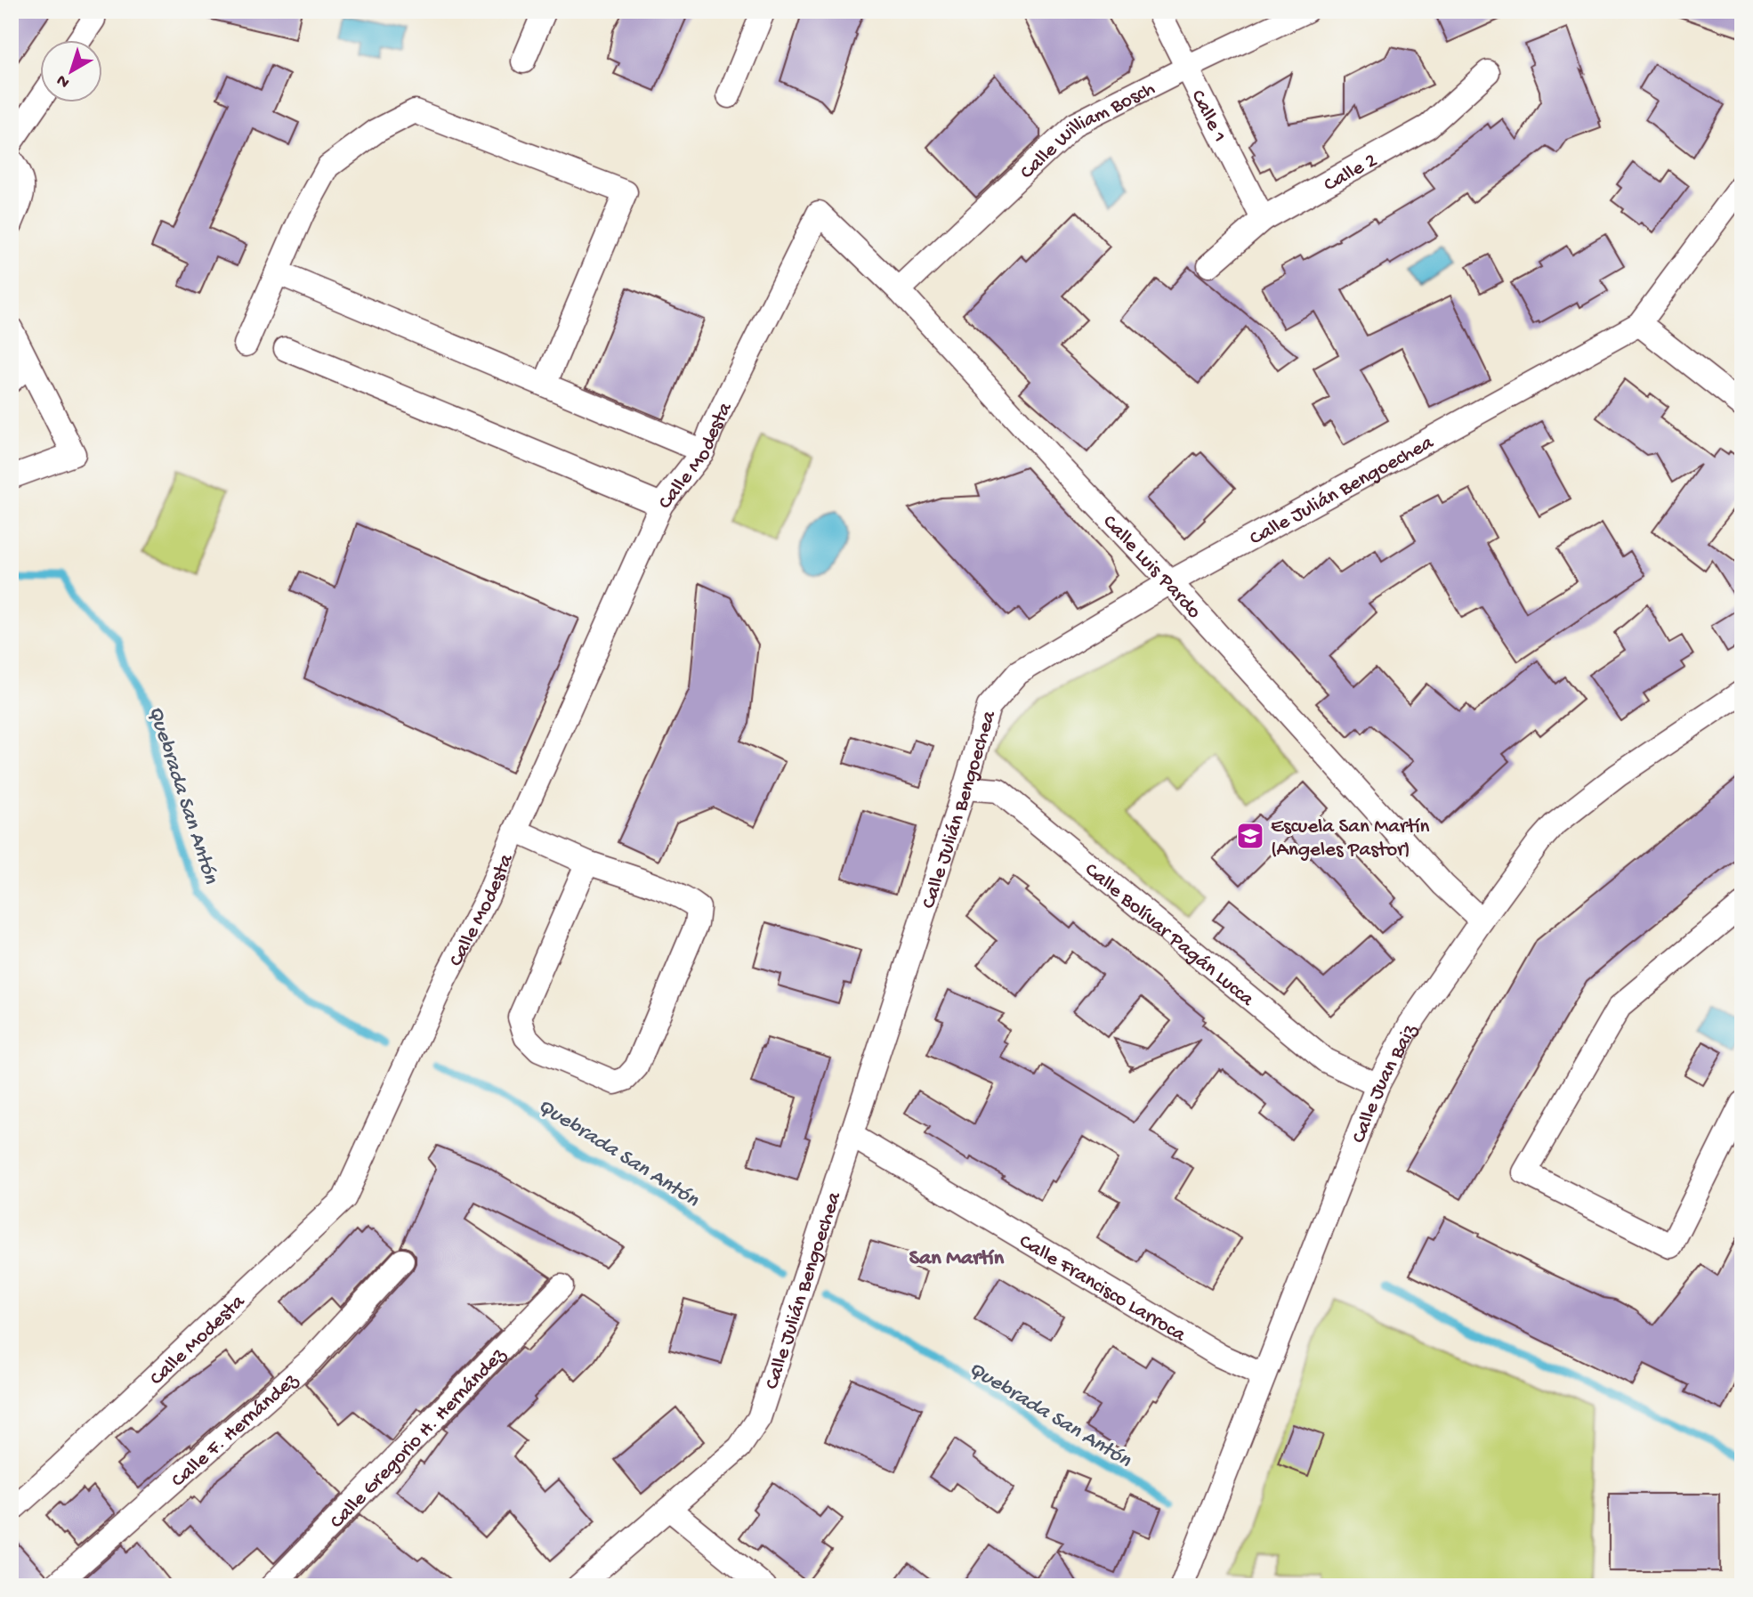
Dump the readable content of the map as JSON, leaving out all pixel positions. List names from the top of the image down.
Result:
{
  "streets": {
    "street": [
      "Calle 1",
      "Calle William Bosch",
      "Calle 2",
      "Calle Modesta",
      "Calle Julián Bengoechea",
      "Calle Luis Pardo",
      "Calle Bolívar Pagán Lucca",
      "Calle Juan Baiz",
      "Calle Francisco Larroca",
      "Calle F. Hernández",
      "Calle Gregorio H. Hernández"
    ]
  },
  "crossings": [
    ["Calle 1", "Calle William Bosch"],
    ["Calle 1", "Calle 2"],
    ["Calle William Bosch", "Calle Luis Pardo"],
    ["Calle Modesta", "Calle Luis Pardo"],
    ["Calle Julián Bengoechea", "Calle Luis Pardo"],
    ["Calle Julián Bengoechea", "Calle Bolívar Pagán Lucca"],
    ["Calle Julián Bengoechea", "Calle Francisco Larroca"],
    ["Calle Luis Pardo", "Calle Juan Baiz"],
    ["Calle Bolívar Pagán Lucca", "Calle Juan Baiz"],
    ["Calle Juan Baiz", "Calle Francisco Larroca"]
  ],
  "districts": ["San Martín"],
  "water": ["Quebrada San Antón"],
  "places": {
    "school or university": ["Escuela San Martín (Angeles Pastor)"]
  },
  "north": "bottom left"
}
